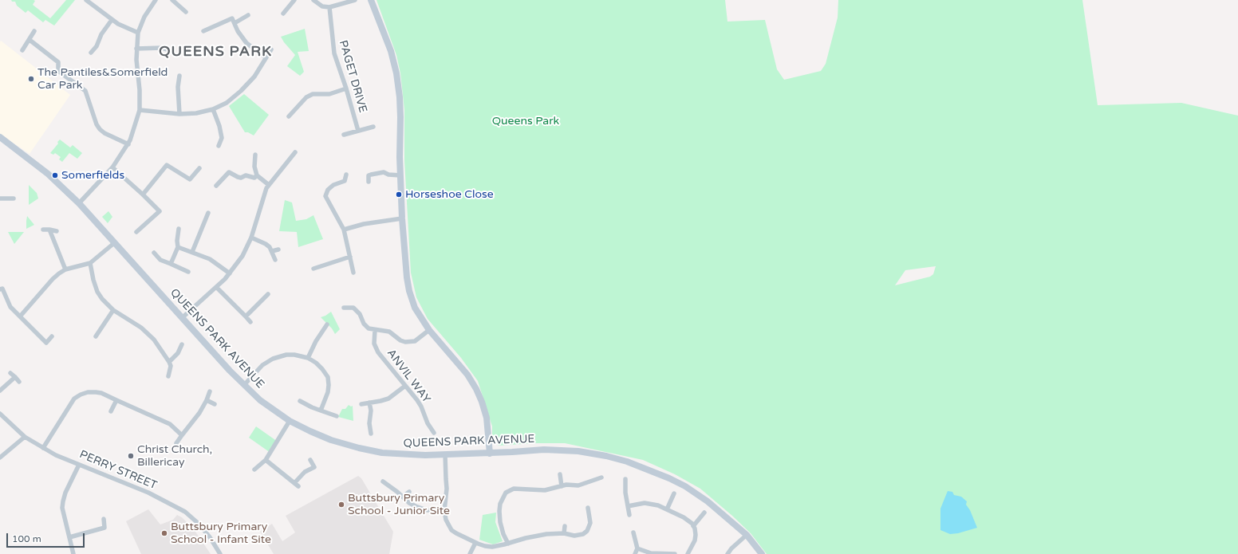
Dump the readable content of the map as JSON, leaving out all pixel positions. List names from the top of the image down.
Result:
{
  "streets": {
    "street": [
      "PAGET DRIVE",
      "QUEENS PARK AVENUE",
      "ANVIL WAY",
      "PERRY STREET"
    ]
  },
  "districts": ["QUEENS PARK"],
  "parks": ["Queens Park"],
  "places": [
    "The Pantiles&Somerfield Car Park",
    "Somerfields",
    "Horseshoe Close",
    "Christ Church, Billericay",
    "Buttsbury Primary School - Junior Site",
    "Buttsbury Primary School - Infant Site"
  ],
  "scale_bar": "100 m"
}
